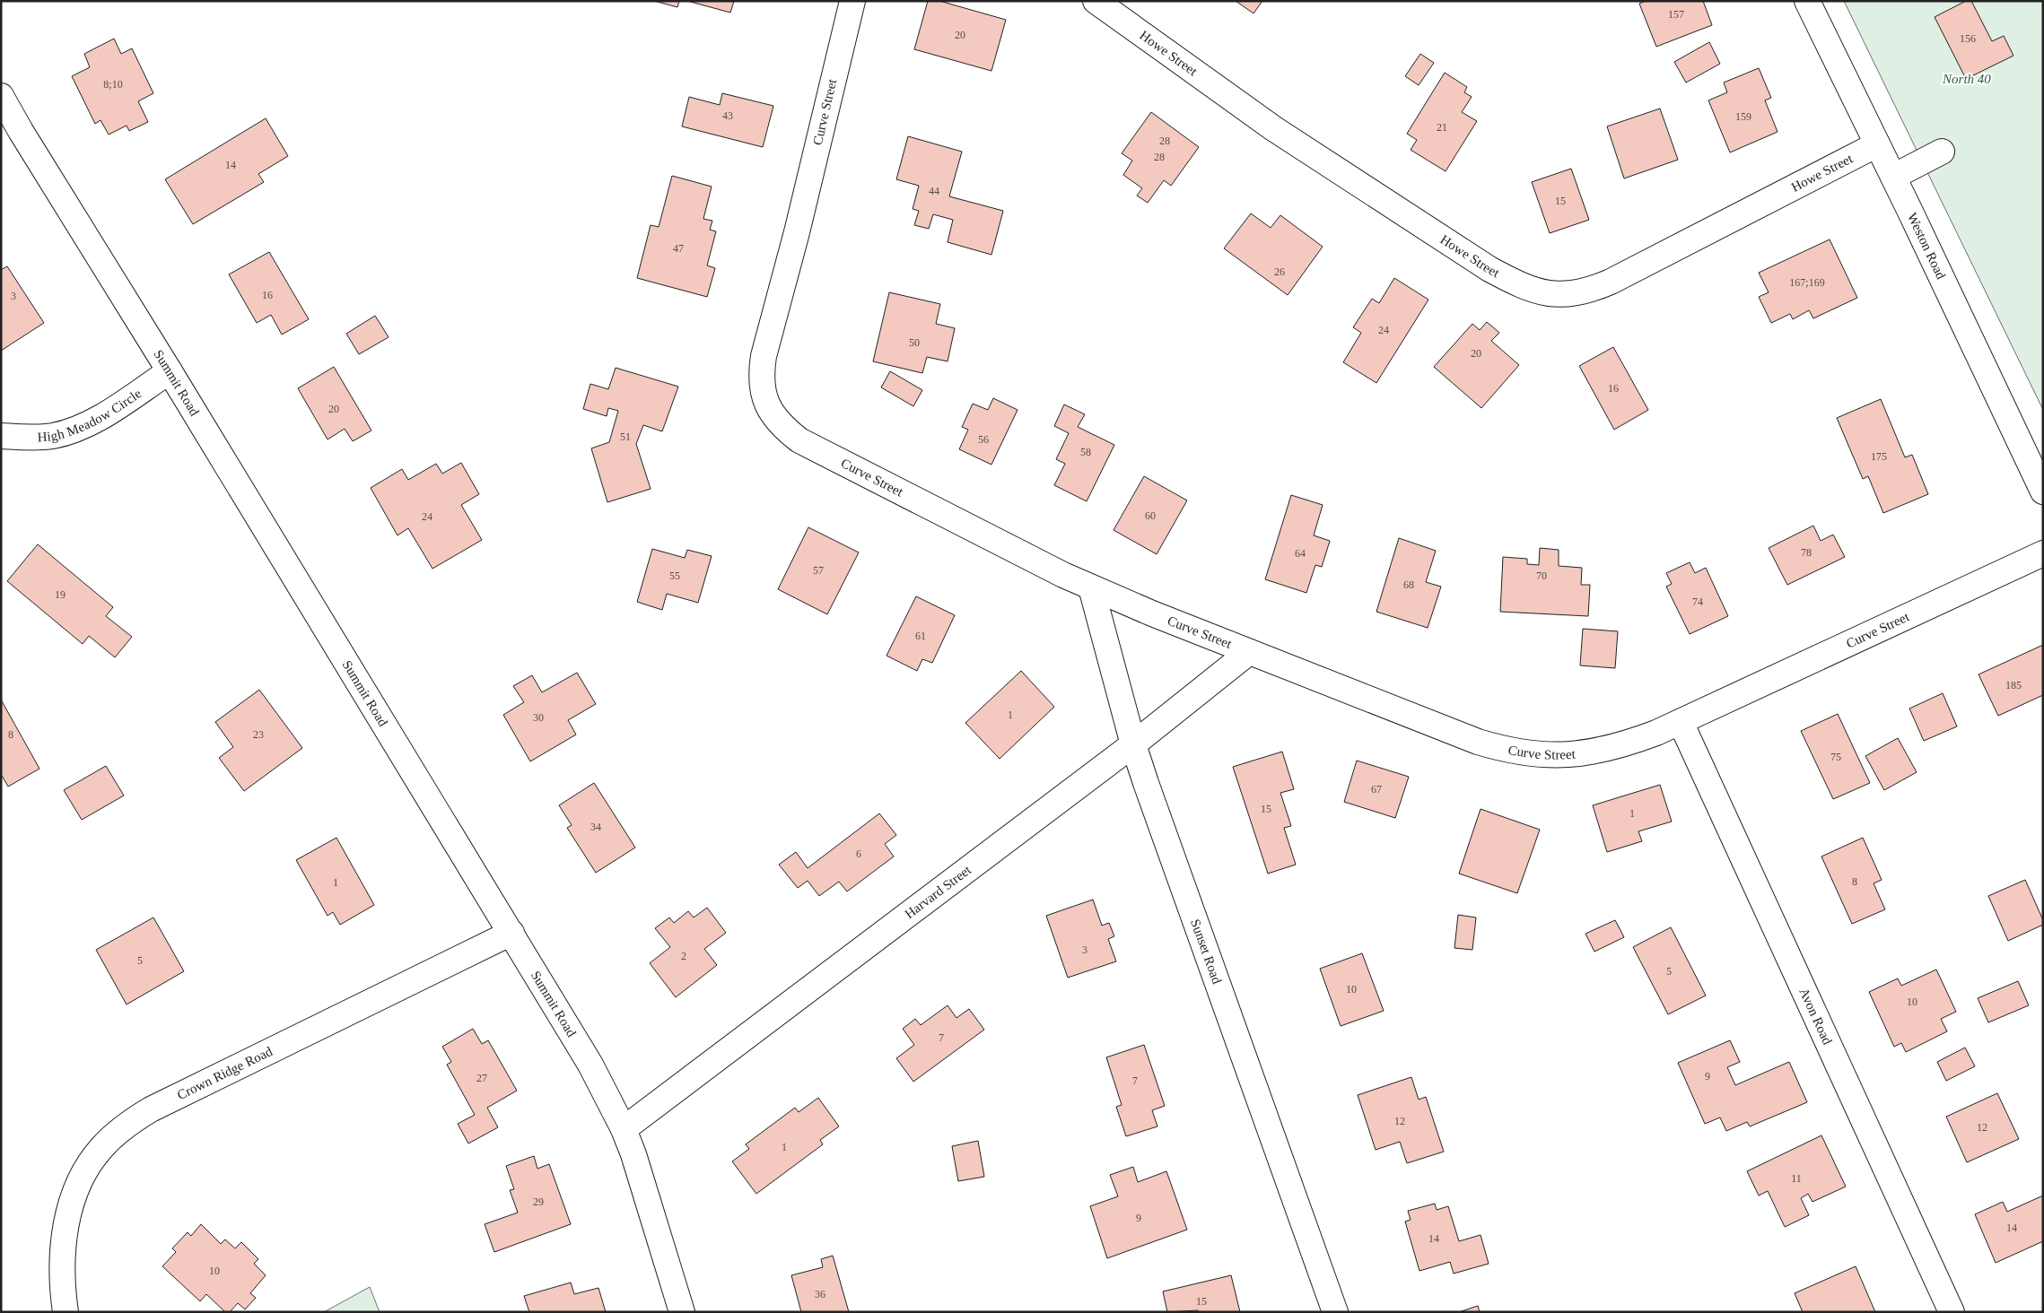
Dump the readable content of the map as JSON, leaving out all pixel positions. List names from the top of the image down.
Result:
{
  "streets": {
    "street": [
      "Howe Street",
      "Curve Street",
      "Weston Road",
      "Summit Road",
      "High Meadow Circle",
      "Harvard Street",
      "Sunset Road",
      "Avon Road",
      "Crown Ridge Road"
    ]
  },
  "crossings": [
    ["Howe Street", "Weston Road"],
    ["Curve Street", "Harvard Street"],
    ["Curve Street", "Sunset Road"],
    ["Curve Street", "Avon Road"],
    ["Summit Road", "High Meadow Circle"],
    ["Summit Road", "Harvard Street"],
    ["Summit Road", "Crown Ridge Road"],
    ["Harvard Street", "Sunset Road"]
  ],
  "parks": ["North 40"],
  "house_numbers": [
    "157",
    "20",
    "156",
    "8;10",
    "43",
    "159",
    "21",
    "28",
    "28",
    "14",
    "44",
    "15",
    "47",
    "26",
    "167;169",
    "16",
    "3",
    "24",
    "50",
    "20",
    "16",
    "20",
    "51",
    "56",
    "58",
    "175",
    "60",
    "24",
    "78",
    "64",
    "57",
    "55",
    "70",
    "68",
    "19",
    "74",
    "61",
    "185",
    "1",
    "30",
    "8",
    "23",
    "75",
    "67",
    "15",
    "1",
    "34",
    "6",
    "8",
    "1",
    "3",
    "2",
    "5",
    "5",
    "10",
    "10",
    "7",
    "9",
    "27",
    "7",
    "12",
    "12",
    "1",
    "11",
    "29",
    "9",
    "14",
    "14",
    "10",
    "36",
    "15"
  ]
}
